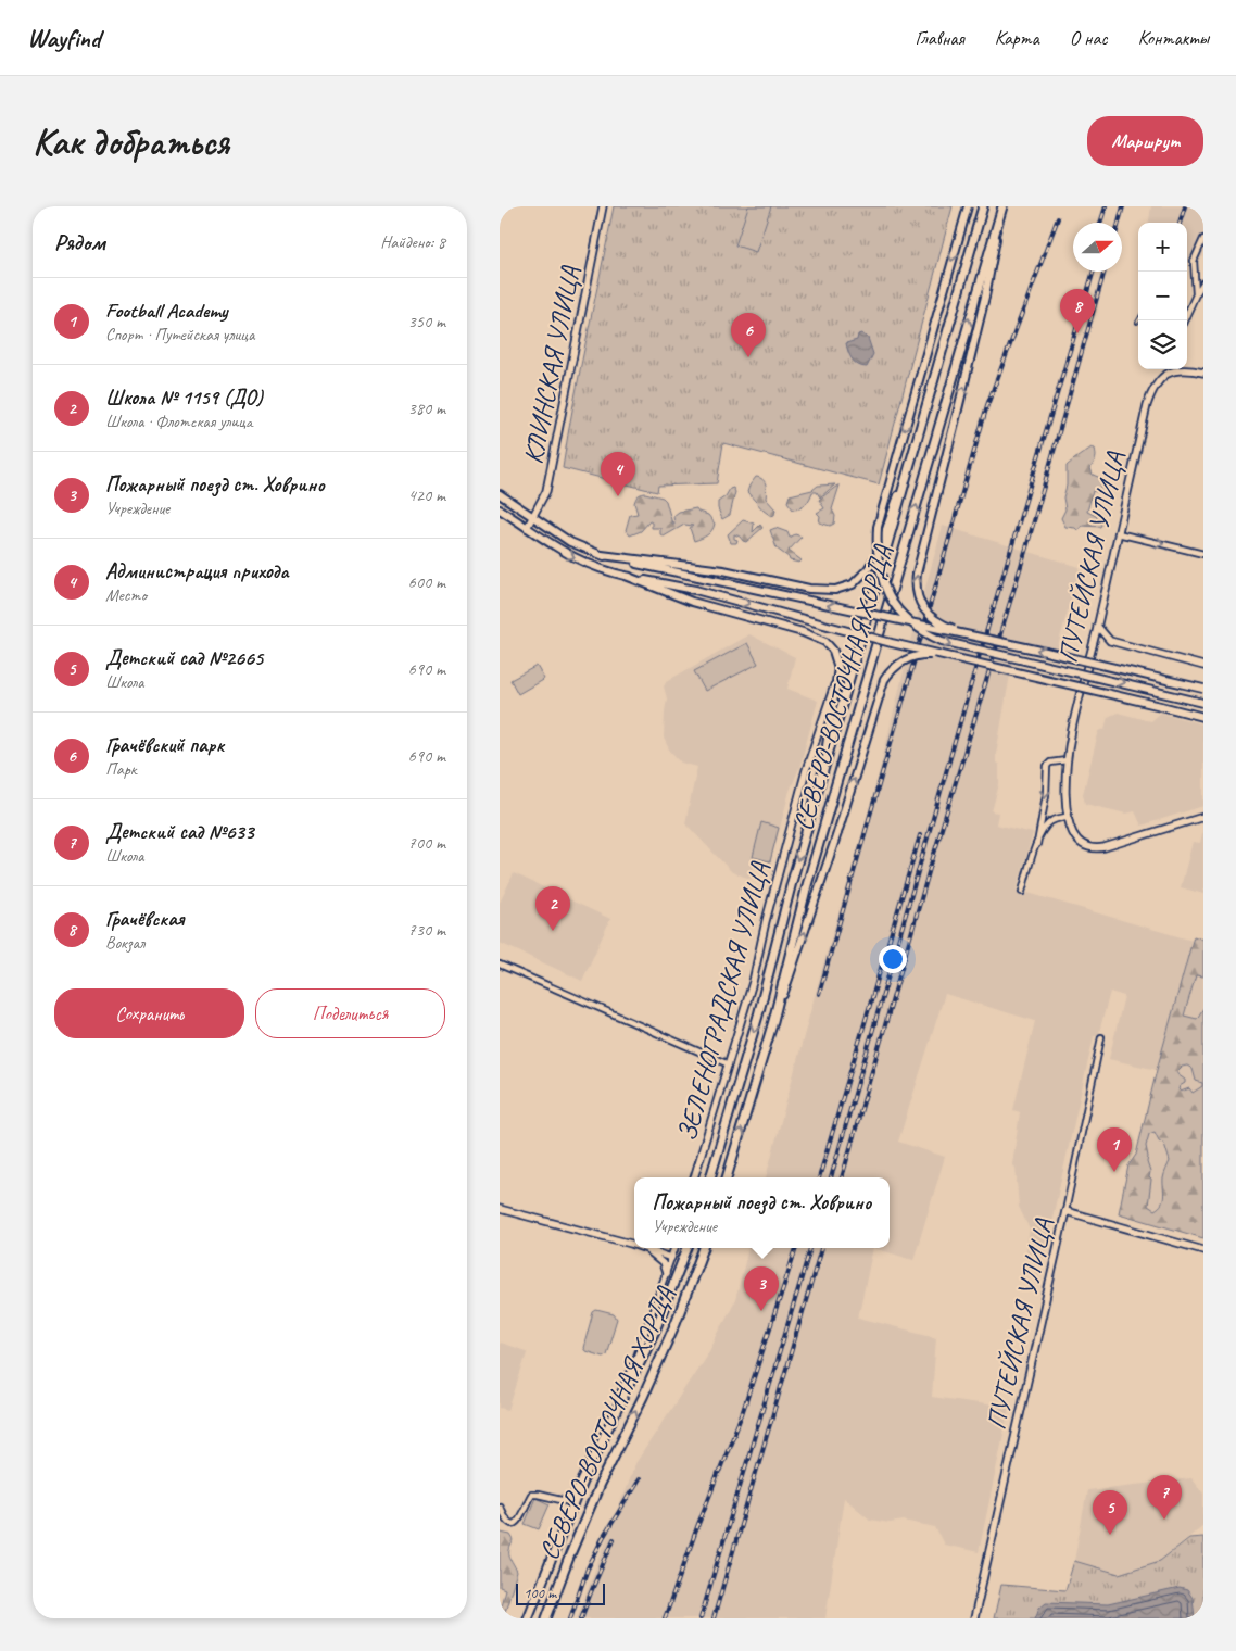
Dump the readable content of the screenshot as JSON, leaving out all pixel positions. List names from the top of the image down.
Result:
{
  "streets": {
    "main road": ["СЕВЕРО-ВОСТОЧНАЯ ХОРДА"],
    "street": ["КЛИНСКАЯ УЛИЦА", "ПУТЕЙСКАЯ УЛИЦА", "ЗЕЛЕНОГРАДСКАЯ УЛИЦА"]
  },
  "scale_bar": "100 m",
  "north": "right",
  "page": {
    "header": "Wayfind",
    "nav": [
      "Главная",
      "Карта",
      "О нас",
      "Контакты"
    ],
    "buttons": [
      "Маршрут",
      ["Сохранить", "Поделиться"]
    ],
    "title": "Как добраться",
    "heading": ["Рядом", "Найдено: 8"],
    "map_buttons": ["+", "−"],
    "list": [
      {
        "mark": "1",
        "name": "Football Academy",
        "note": "Спорт · Путейская улица",
        "value": "350 m"
      },
      {
        "mark": "2",
        "name": "Школа № 1159 (ДО)",
        "note": "Школа · Флотская улица",
        "value": "380 m"
      },
      {
        "mark": "3",
        "name": "Пожарный поезд ст. Ховрино",
        "note": "Учреждение",
        "value": "420 m"
      },
      {
        "mark": "4",
        "name": "Администрация прихода",
        "note": "Место",
        "value": "600 m"
      },
      {
        "mark": "5",
        "name": "Детский сад №2665",
        "note": "Школа",
        "value": "690 m"
      },
      {
        "mark": "6",
        "name": "Грачёвский парк",
        "note": "Парк",
        "value": "690 m"
      },
      {
        "mark": "7",
        "name": "Детский сад №633",
        "note": "Школа",
        "value": "700 m"
      },
      {
        "mark": "8",
        "name": "Грачёвская",
        "note": "Вокзал",
        "value": "730 m"
      }
    ],
    "pins": [
      "8",
      "6",
      "4",
      "2",
      "1",
      "3",
      "7",
      "5"
    ],
    "popup": ["Пожарный поезд ст. Ховрино", "Учреждение"],
    "scale": "100 m"
  }
}
